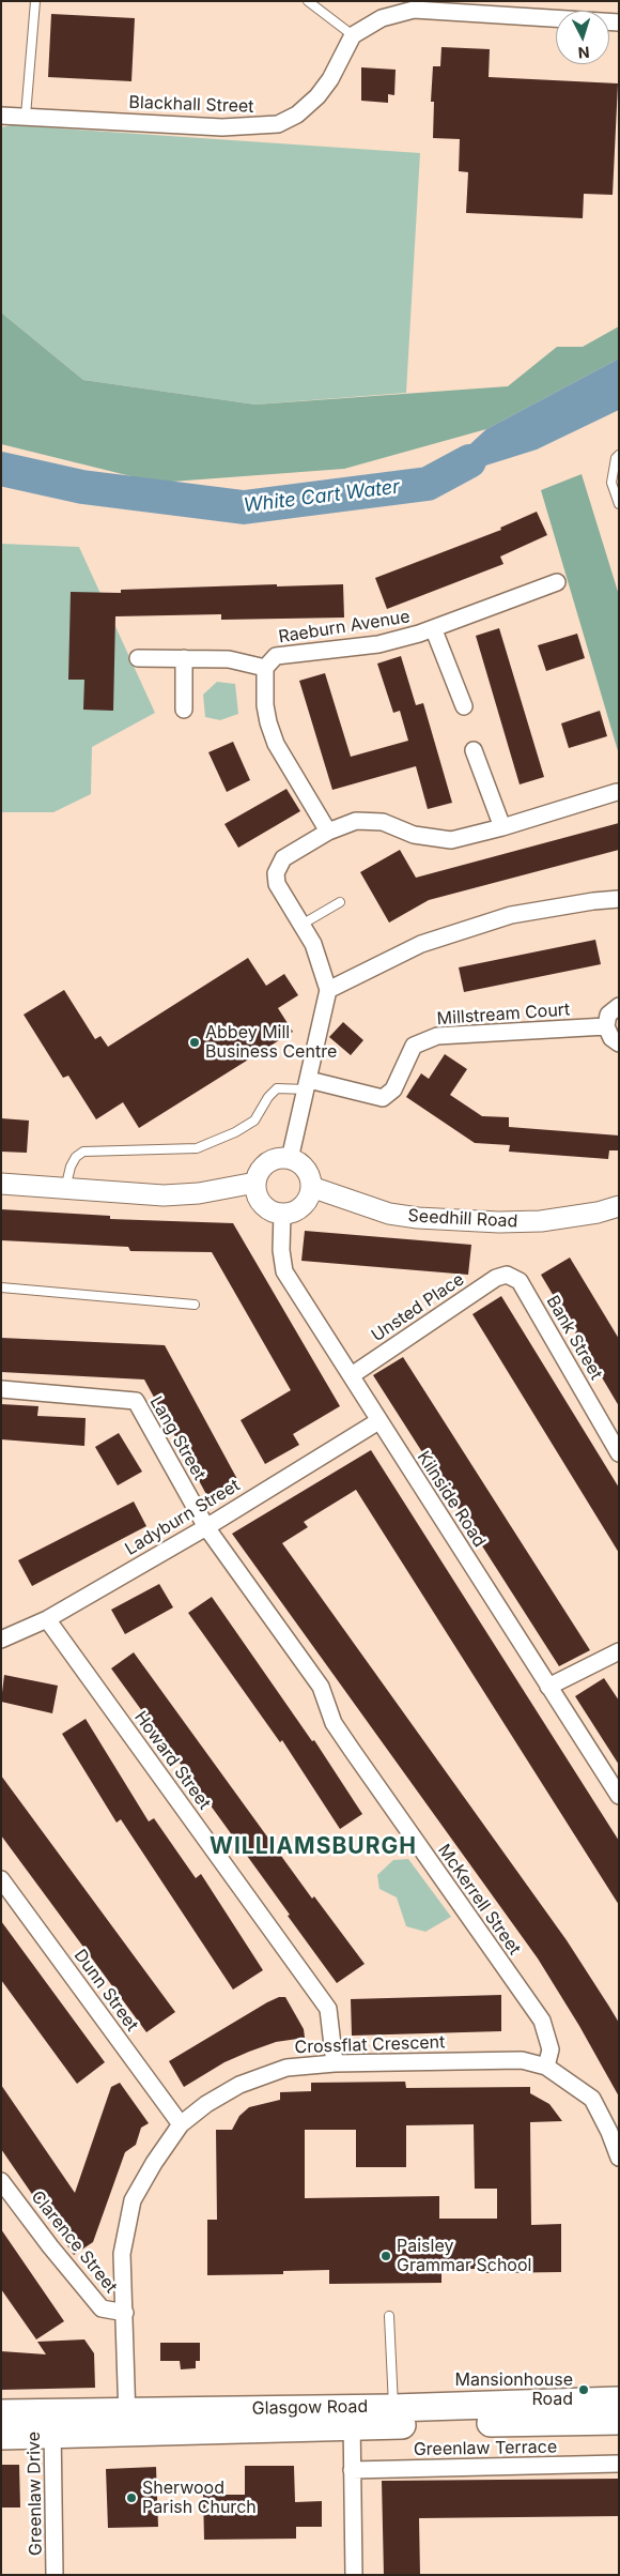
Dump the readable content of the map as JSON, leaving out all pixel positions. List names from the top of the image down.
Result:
{
  "streets": {
    "main road": ["Glasgow Road"],
    "street": [
      "Blackhall Street",
      "Raeburn Avenue",
      "Millstream Court",
      "Seedhill Road",
      "Unsted Place",
      "Bank Street",
      "Lang Street",
      "Kilnside Road",
      "Ladyburn Street",
      "Howard Street",
      "McKerrell Street",
      "Dunn Street",
      "Crossflat Crescent",
      "Clarence Street",
      "Greenlaw Terrace",
      "Greenlaw Drive"
    ]
  },
  "crossings": [
    ["Seedhill Road", "Kilnside Road"],
    ["Unsted Place", "Bank Street"],
    ["Unsted Place", "Kilnside Road"],
    ["Lang Street", "Ladyburn Street"],
    ["Lang Street", "McKerrell Street"],
    ["Kilnside Road", "Ladyburn Street"],
    ["Ladyburn Street", "Howard Street"],
    ["Ladyburn Street", "McKerrell Street"],
    ["Howard Street", "Crossflat Crescent"],
    ["McKerrell Street", "Crossflat Crescent"],
    ["Dunn Street", "Crossflat Crescent"],
    ["Crossflat Crescent", "Clarence Street"],
    ["Crossflat Crescent", "Glasgow Road"],
    ["Glasgow Road", "Greenlaw Drive"]
  ],
  "districts": ["WILLIAMSBURGH"],
  "water": ["White Cart Water"],
  "places": [
    "Abbey Mill Business Centre",
    "Paisley Grammar School",
    "Mansionhouse Road",
    "Sherwood Parish Church"
  ],
  "north": "bottom"
}
